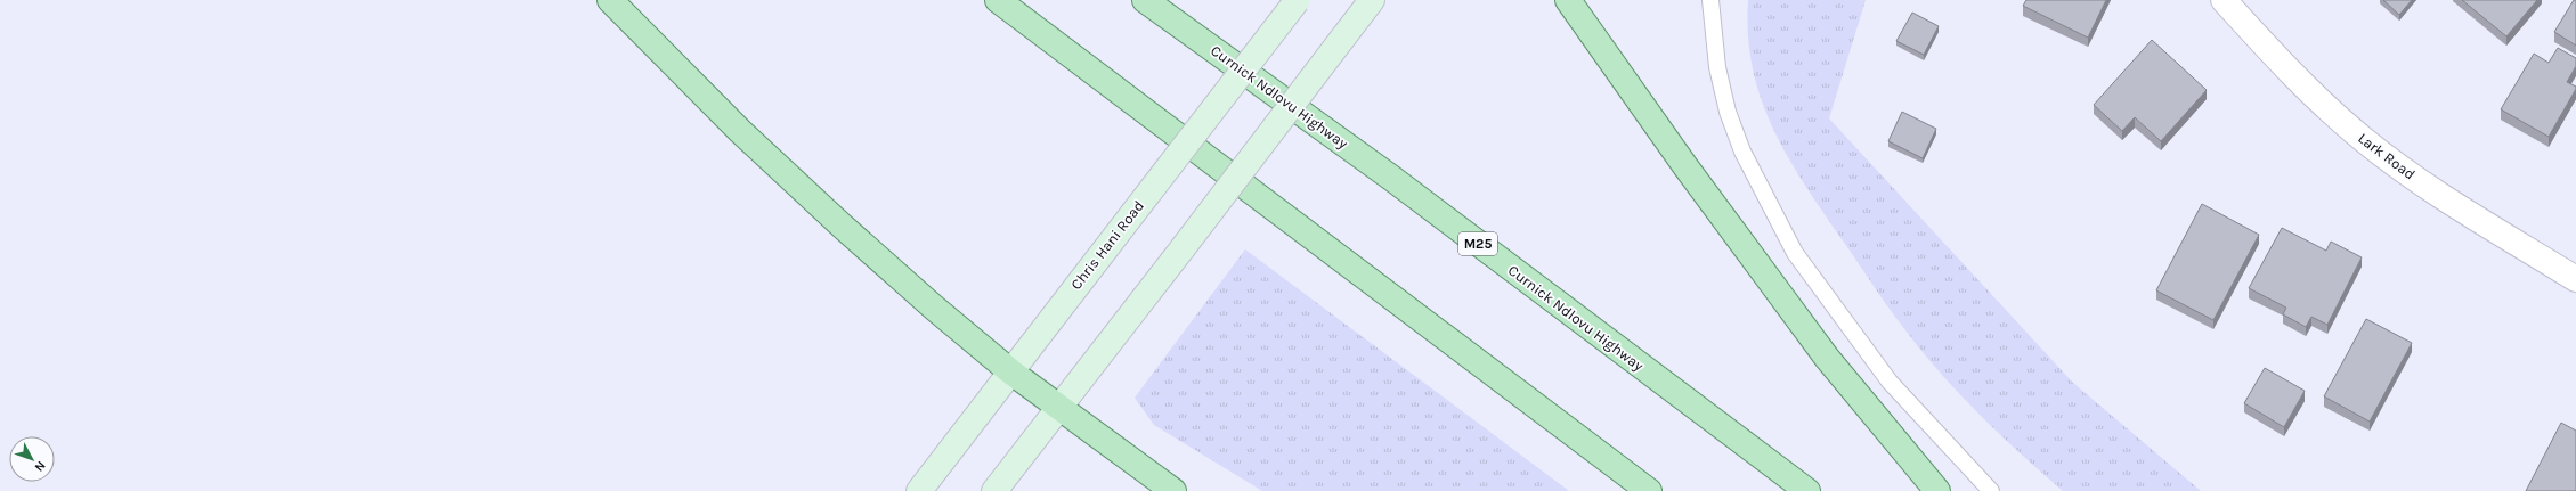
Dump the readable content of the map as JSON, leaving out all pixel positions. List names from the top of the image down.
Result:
{
  "streets": {
    "main road": ["Curnick Ndlovu Highway", "M25", "Chris Hani Road"],
    "street": ["Lark Road"]
  },
  "north": "bottom right"
}
